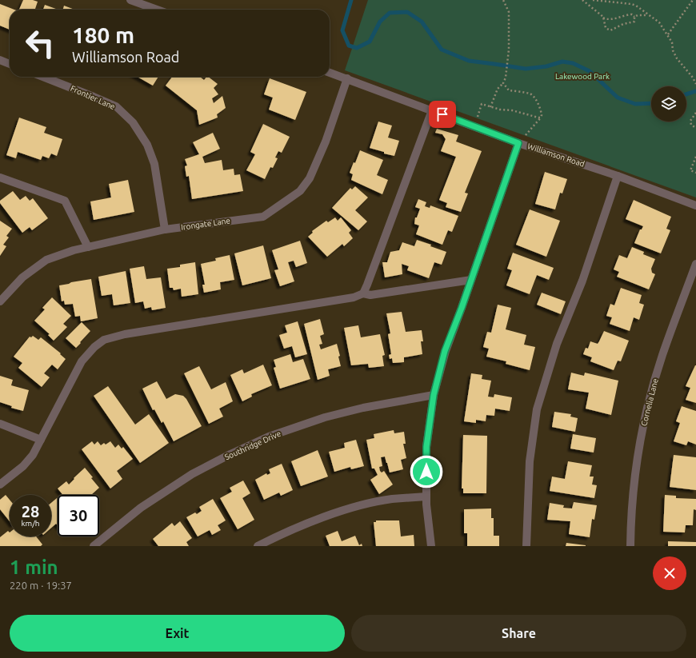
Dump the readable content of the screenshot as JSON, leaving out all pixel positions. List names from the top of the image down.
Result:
{
  "streets": {
    "street": [
      "Frontier Lane",
      "Williamson Road",
      "Irongate Lane",
      "Cornelia Lane",
      "Southridge Drive"
    ]
  },
  "crossings": [
    ["Frontier Lane", "Irongate Lane"],
    ["Williamson Road", "Irongate Lane"]
  ],
  "parks": ["Lakewood Park"],
  "page": {
    "turn": ["180 m", "Williamson Road"],
    "speed": "28 km/h",
    "limit": "30",
    "heading": ["1 min", "220 m · 19:37"],
    "buttons": ["Exit", "Share"]
  }
}
